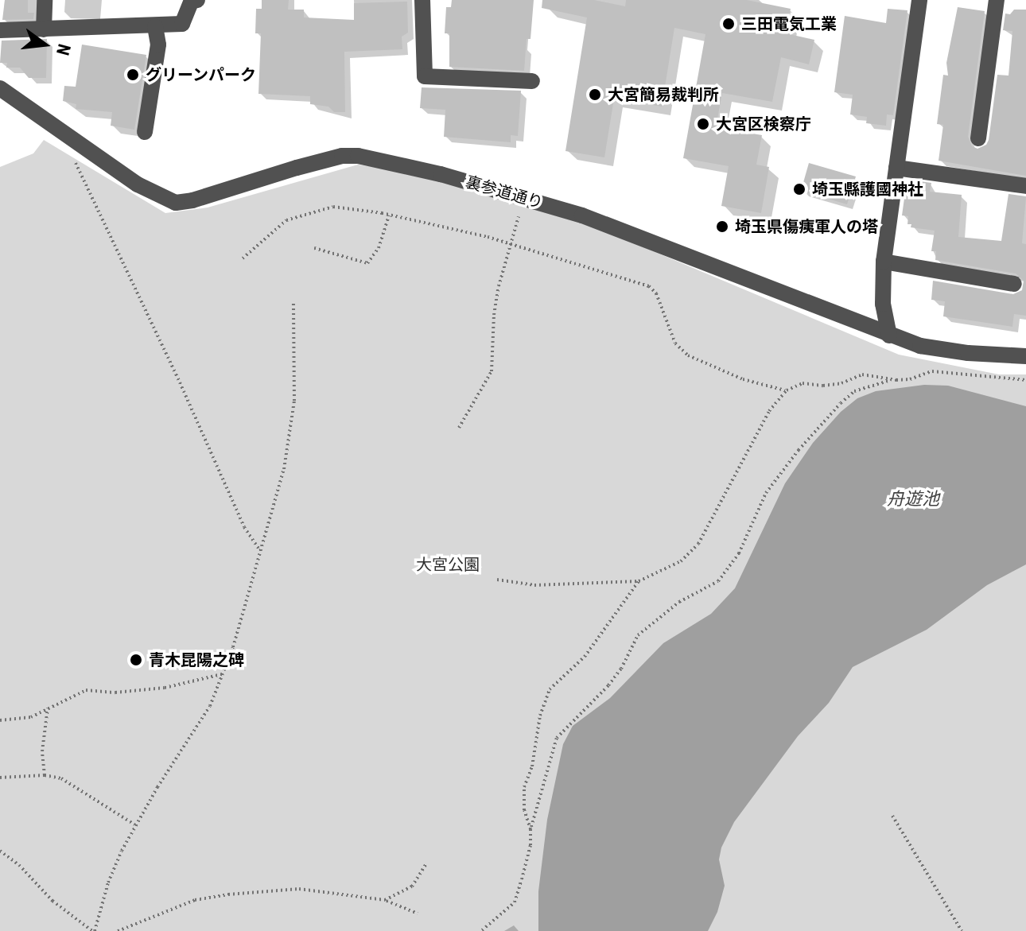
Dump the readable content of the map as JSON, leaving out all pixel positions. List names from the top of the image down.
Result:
{
  "streets": {
    "street": ["裏参道通り"]
  },
  "water": ["舟遊池"],
  "parks": ["大宮公園"],
  "places": [
    "三田電気工業",
    "グリーンパーク",
    "大宮簡易裁判所",
    "大宮区検察庁",
    "埼玉縣護國神社",
    "埼玉県傷痍軍人の塔",
    "青木昆陽之碑"
  ],
  "north": "right"
}
